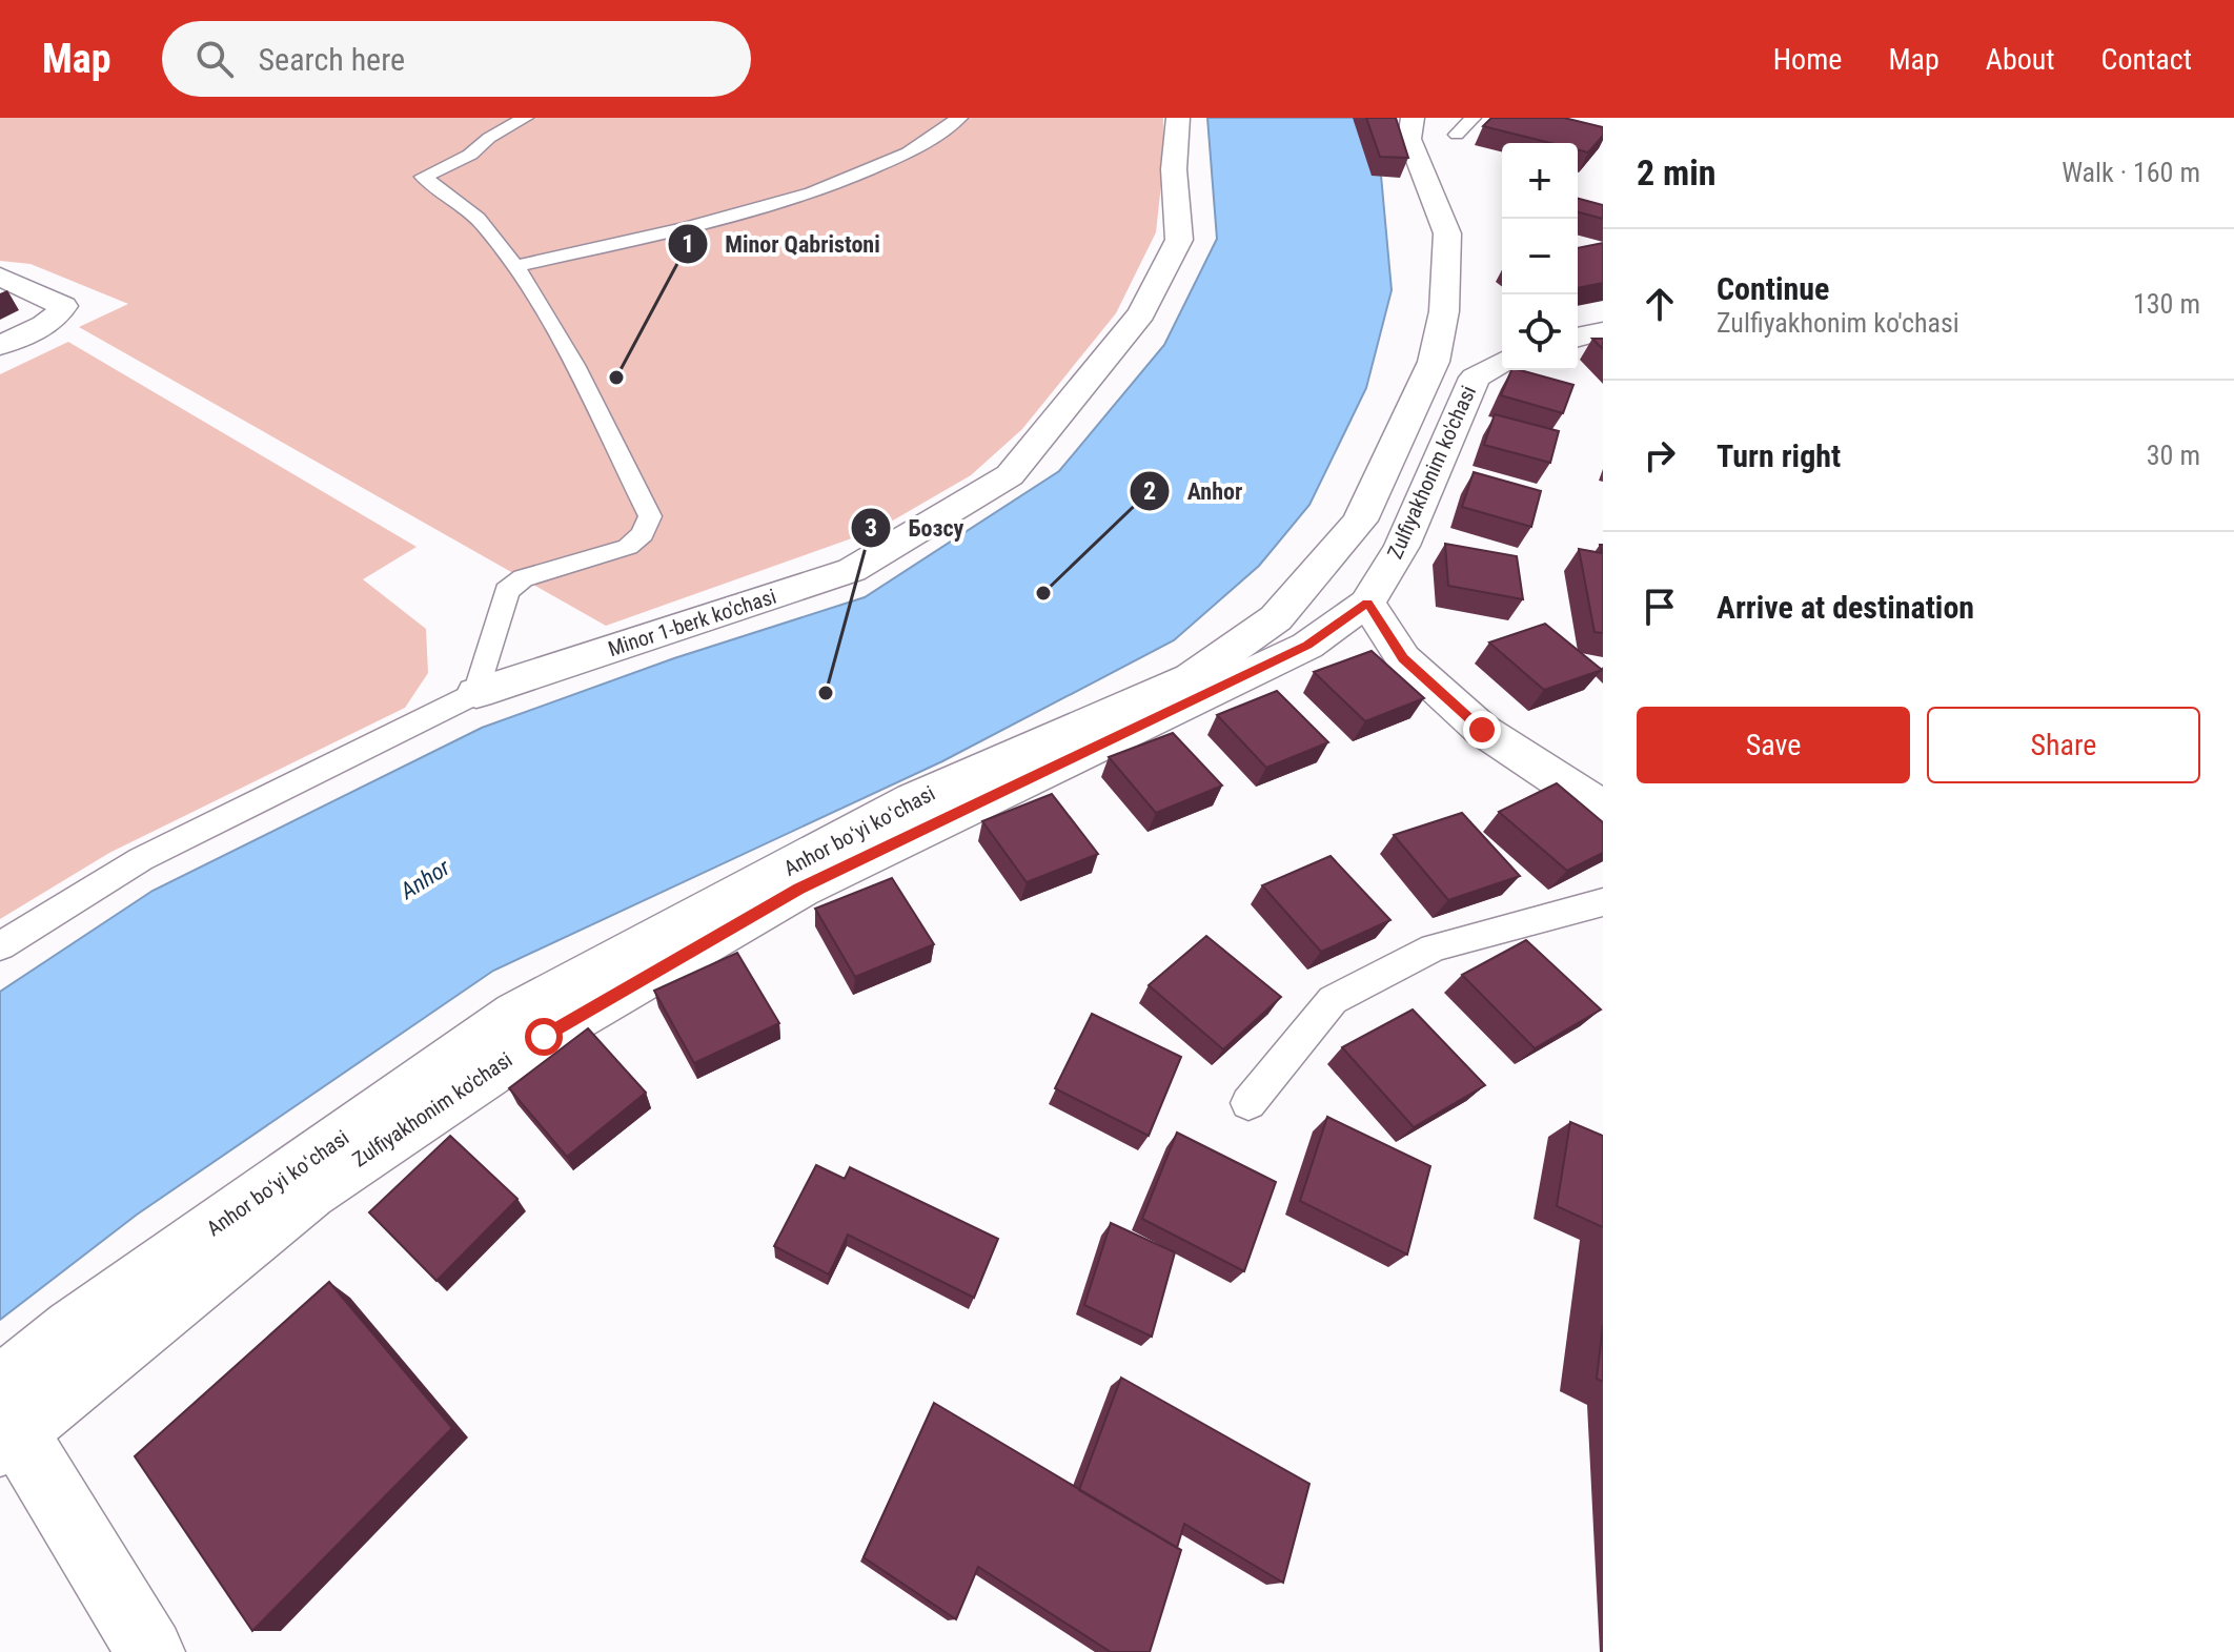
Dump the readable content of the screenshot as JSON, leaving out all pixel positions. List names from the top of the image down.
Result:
{
  "streets": {
    "street": ["Zulfiyakhonim ko'chasi", "Minor 1-berk ko'chasi", "Anhor boʻyi koʻchasi"]
  },
  "crossings": [
    ["Zulfiyakhonim ko'chasi", "Anhor boʻyi koʻchasi"]
  ],
  "water": ["Anhor"],
  "places": ["Minor Qabristoni", "Anhor", "Бозсу"],
  "page": {
    "header": "Map",
    "search": "Search here",
    "nav": [
      "Home",
      "Map",
      "About",
      "Contact"
    ],
    "heading": ["2 min", "Walk · 160 m"],
    "map_buttons": ["+", "−"],
    "list": [
      ["Continue", "Zulfiyakhonim ko'chasi", "130 m"],
      ["Turn right", "30 m"],
      "Arrive at destination"
    ],
    "buttons": ["Save", "Share"]
  }
}
